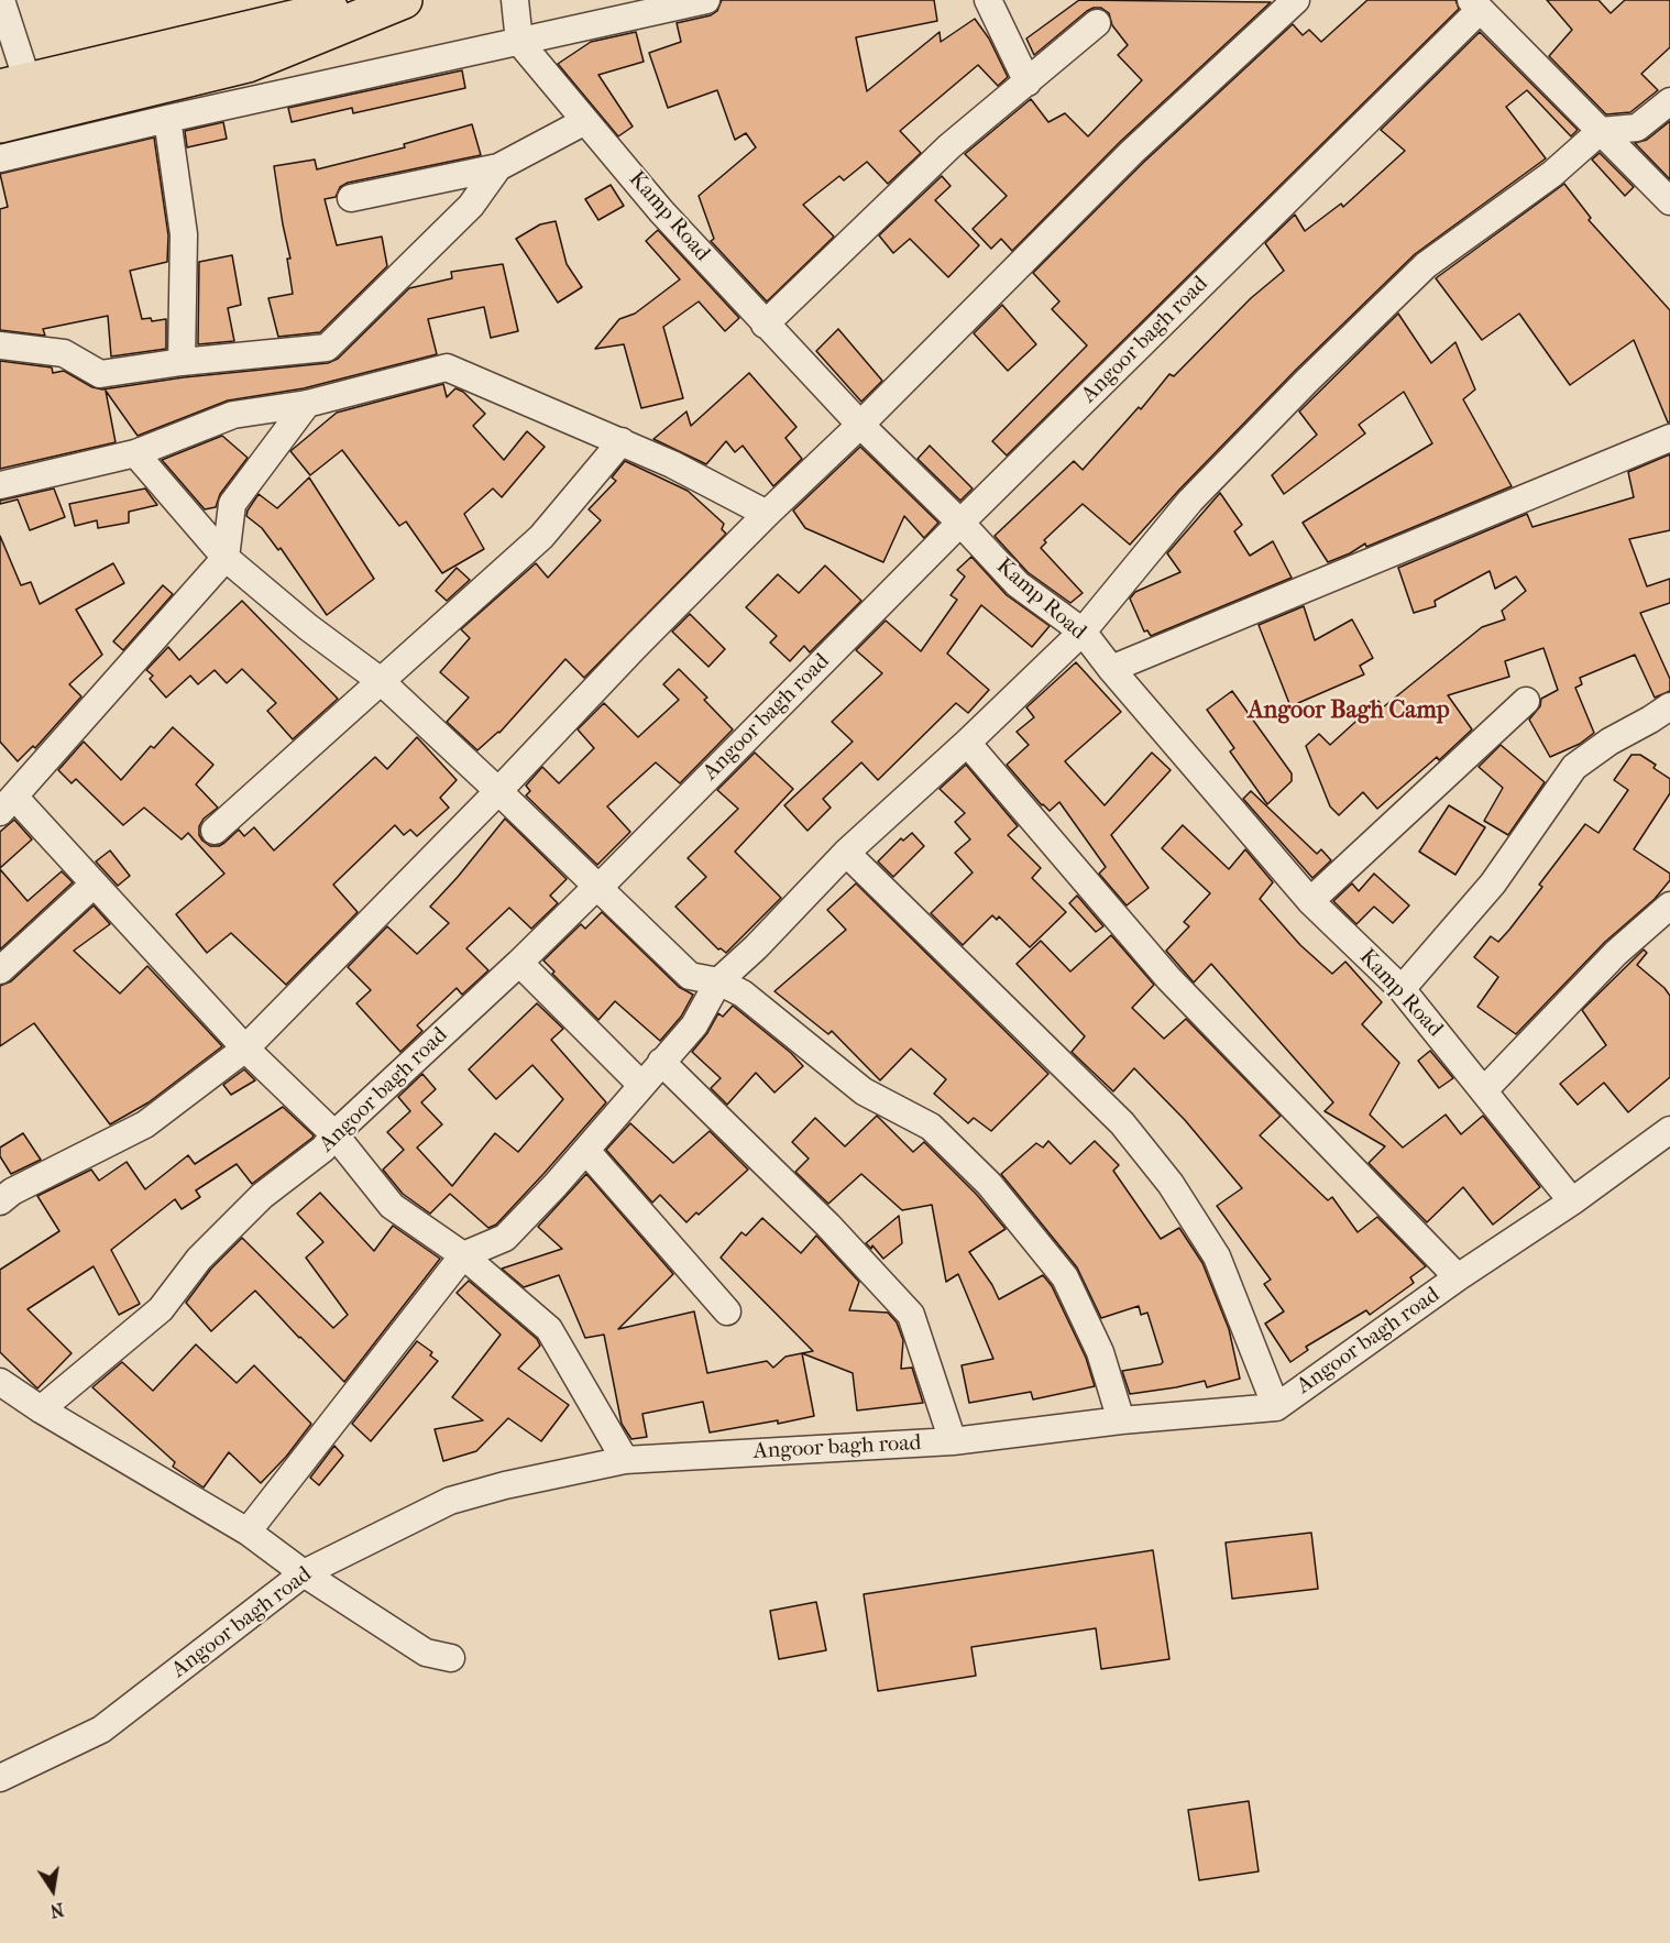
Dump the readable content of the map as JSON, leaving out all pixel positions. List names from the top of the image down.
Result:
{
  "streets": {
    "street": ["Kamp Road", "Angoor bagh road"]
  },
  "crossings": [
    ["Kamp Road", "Angoor bagh road"]
  ],
  "districts": ["Angoor Bagh Camp"],
  "north": "bottom"
}
